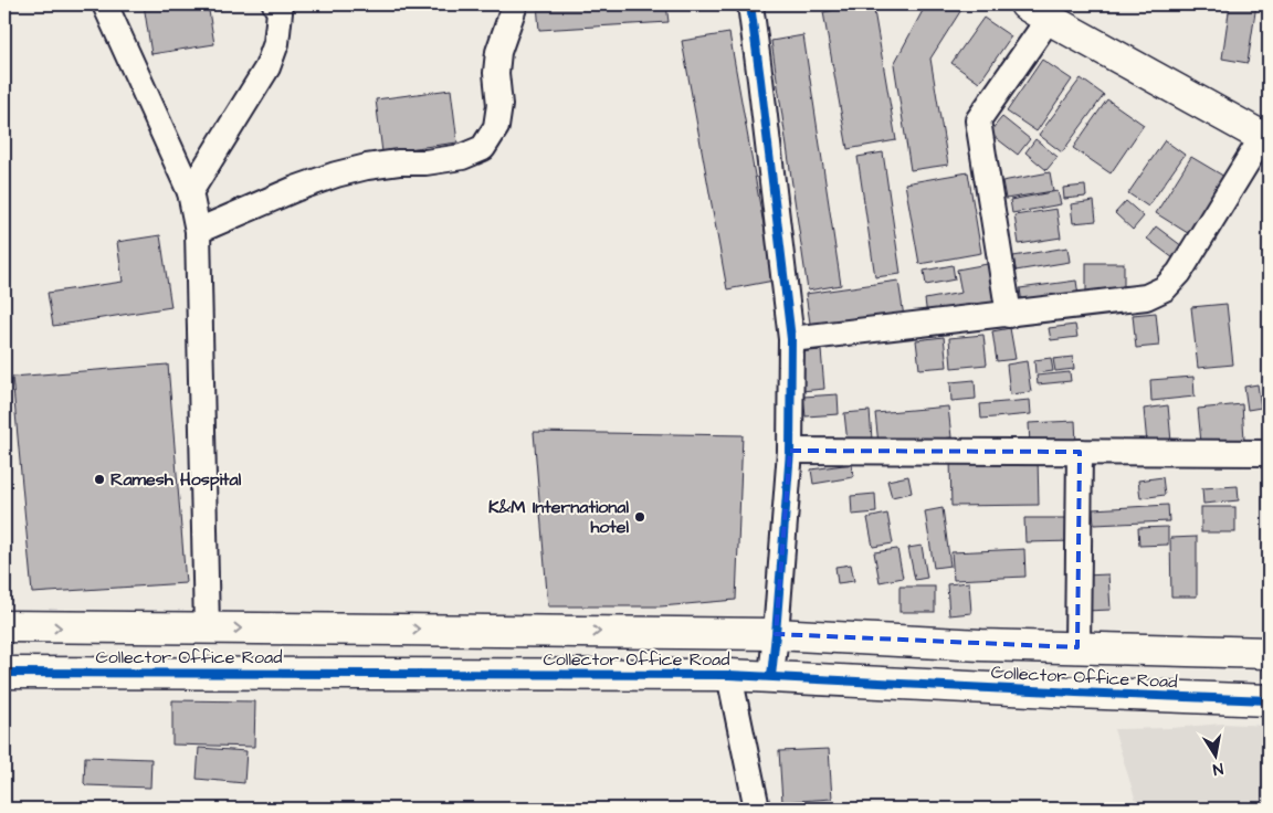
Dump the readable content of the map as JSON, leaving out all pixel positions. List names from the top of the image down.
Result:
{
  "streets": {
    "street": ["Collector Office Road"]
  },
  "places": ["Ramesh Hospital", "K&M International hotel"],
  "north": "bottom"
}
